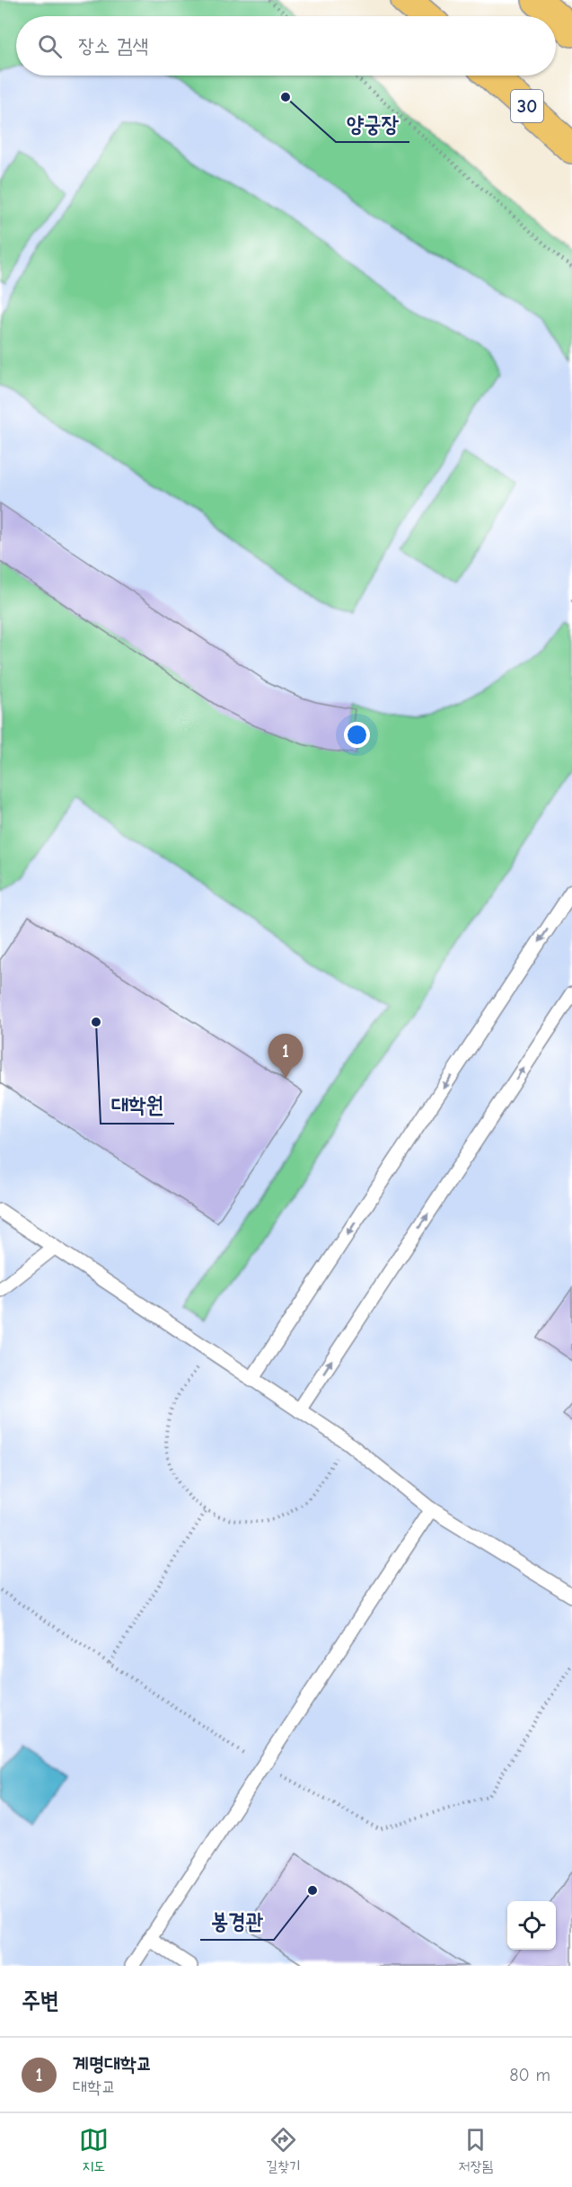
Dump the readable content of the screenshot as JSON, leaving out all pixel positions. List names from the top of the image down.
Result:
{
  "streets": {
    "main road": ["30"]
  },
  "places": ["양궁장", "대학원", "봉경관"],
  "page": {
    "search": "장소 검색",
    "pins": "1",
    "heading": "주변",
    "list": [
      {
        "mark": "1",
        "name": "계명대학교",
        "note": "대학교",
        "value": "80 m"
      }
    ],
    "nav": ["지도", "길찾기", "저장됨"]
  }
}
